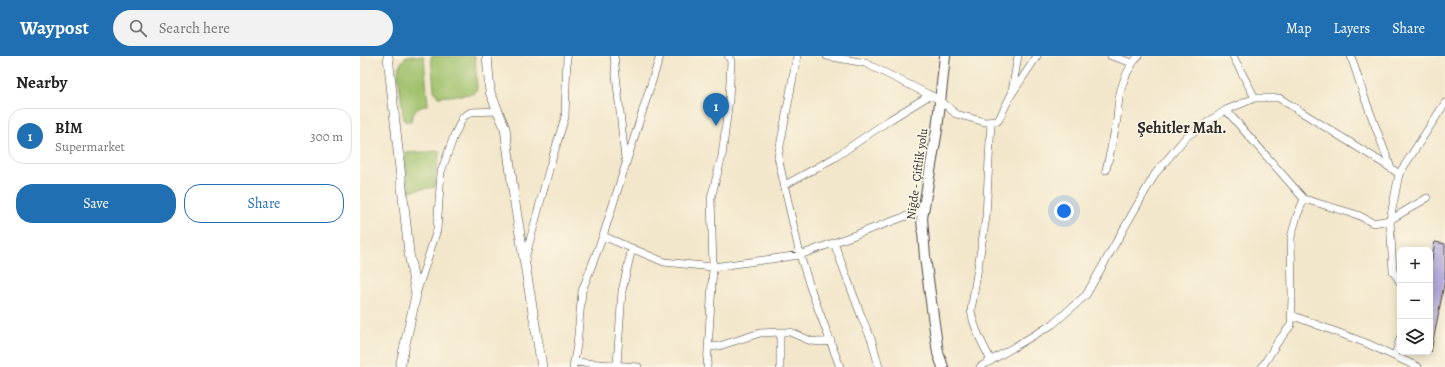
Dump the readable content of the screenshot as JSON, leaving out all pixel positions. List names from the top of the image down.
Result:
{
  "streets": {
    "main road": ["Niğde - Çiftlik yolu"]
  },
  "districts": ["Şehitler Mah."],
  "page": {
    "header": "Waypost",
    "search": "Search here",
    "nav": ["Map", "Layers", "Share"],
    "heading": "Nearby",
    "pins": "1",
    "list": [
      {
        "mark": "1",
        "name": "BİM",
        "note": "Supermarket",
        "value": "300 m"
      }
    ],
    "buttons": ["Save", "Share"],
    "map_buttons": ["+", "−"]
  }
}
